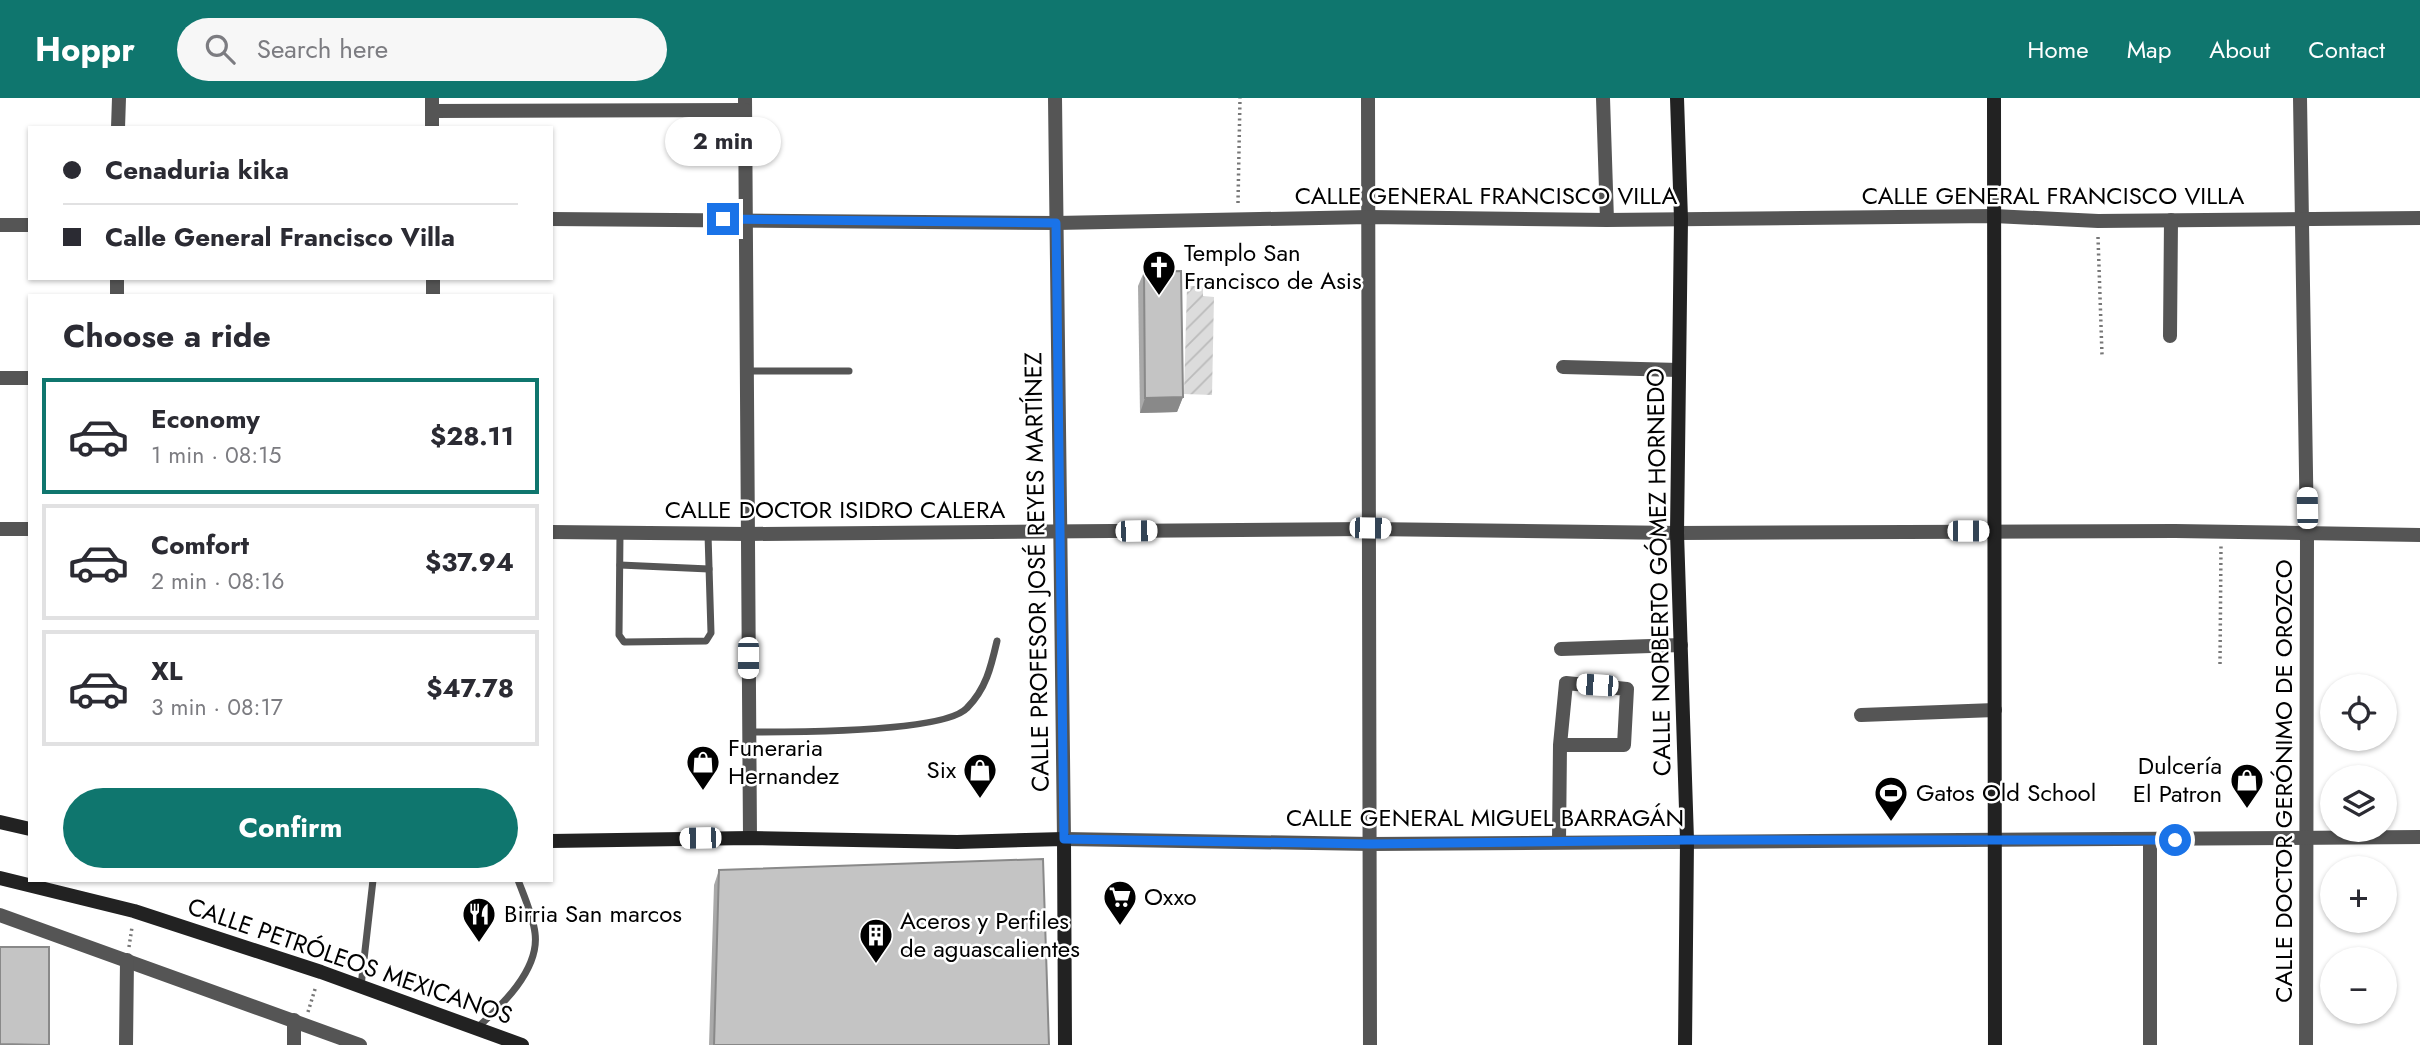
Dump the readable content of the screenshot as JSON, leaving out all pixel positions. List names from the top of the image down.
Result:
{
  "streets": {
    "main road": [
      "CALLE PROFESOR JOSÉ REYES MARTÍNEZ",
      "CALLE NORBERTO GÓMEZ HORNEDO",
      "CALLE GENERAL MIGUEL BARRAGÁN",
      "CALLE PETRÓLEOS MEXICANOS"
    ],
    "street": ["CALLE GENERAL FRANCISCO VILLA", "CALLE DOCTOR ISIDRO CALERA", "CALLE DOCTOR GERÓNIMO DE OROZCO"]
  },
  "crossings": [
    ["CALLE GENERAL FRANCISCO VILLA", "CALLE PROFESOR JOSÉ REYES MARTÍNEZ"],
    ["CALLE GENERAL FRANCISCO VILLA", "CALLE NORBERTO GÓMEZ HORNEDO"],
    ["CALLE GENERAL FRANCISCO VILLA", "CALLE DOCTOR GERÓNIMO DE OROZCO"],
    ["CALLE DOCTOR ISIDRO CALERA", "CALLE PROFESOR JOSÉ REYES MARTÍNEZ"],
    ["CALLE DOCTOR ISIDRO CALERA", "CALLE NORBERTO GÓMEZ HORNEDO"],
    ["CALLE DOCTOR ISIDRO CALERA", "CALLE DOCTOR GERÓNIMO DE OROZCO"],
    ["CALLE PROFESOR JOSÉ REYES MARTÍNEZ", "CALLE GENERAL MIGUEL BARRAGÁN"],
    ["CALLE NORBERTO GÓMEZ HORNEDO", "CALLE GENERAL MIGUEL BARRAGÁN"],
    ["CALLE DOCTOR GERÓNIMO DE OROZCO", "CALLE GENERAL MIGUEL BARRAGÁN"]
  ],
  "places": {
    "church": ["Templo San Francisco de Asis"],
    "shop": ["Funeraria Hernandez", "Six", "Dulcería El Patron"],
    "sports": ["Gatos Old School"],
    "supermarket": ["Oxxo"],
    "restaurant": ["Birria San marcos"],
    "building": ["Aceros y Perfiles de aguascalientes"]
  },
  "page": {
    "header": "Hoppr",
    "search": "Search here",
    "nav": [
      "Home",
      "Map",
      "About",
      "Contact"
    ],
    "bubble": "2 min",
    "banner": ["Cenaduria kika", "Calle General Francisco Villa"],
    "heading": "Choose a ride",
    "list": [
      {
        "name": "Economy",
        "note": "1 min · 08:15",
        "value": "$28.11"
      },
      {
        "name": "Comfort",
        "note": "2 min · 08:16",
        "value": "$37.94"
      },
      {
        "name": "XL",
        "note": "3 min · 08:17",
        "value": "$47.78"
      }
    ],
    "map_buttons": ["+", "−"],
    "buttons": "Confirm"
  }
}
